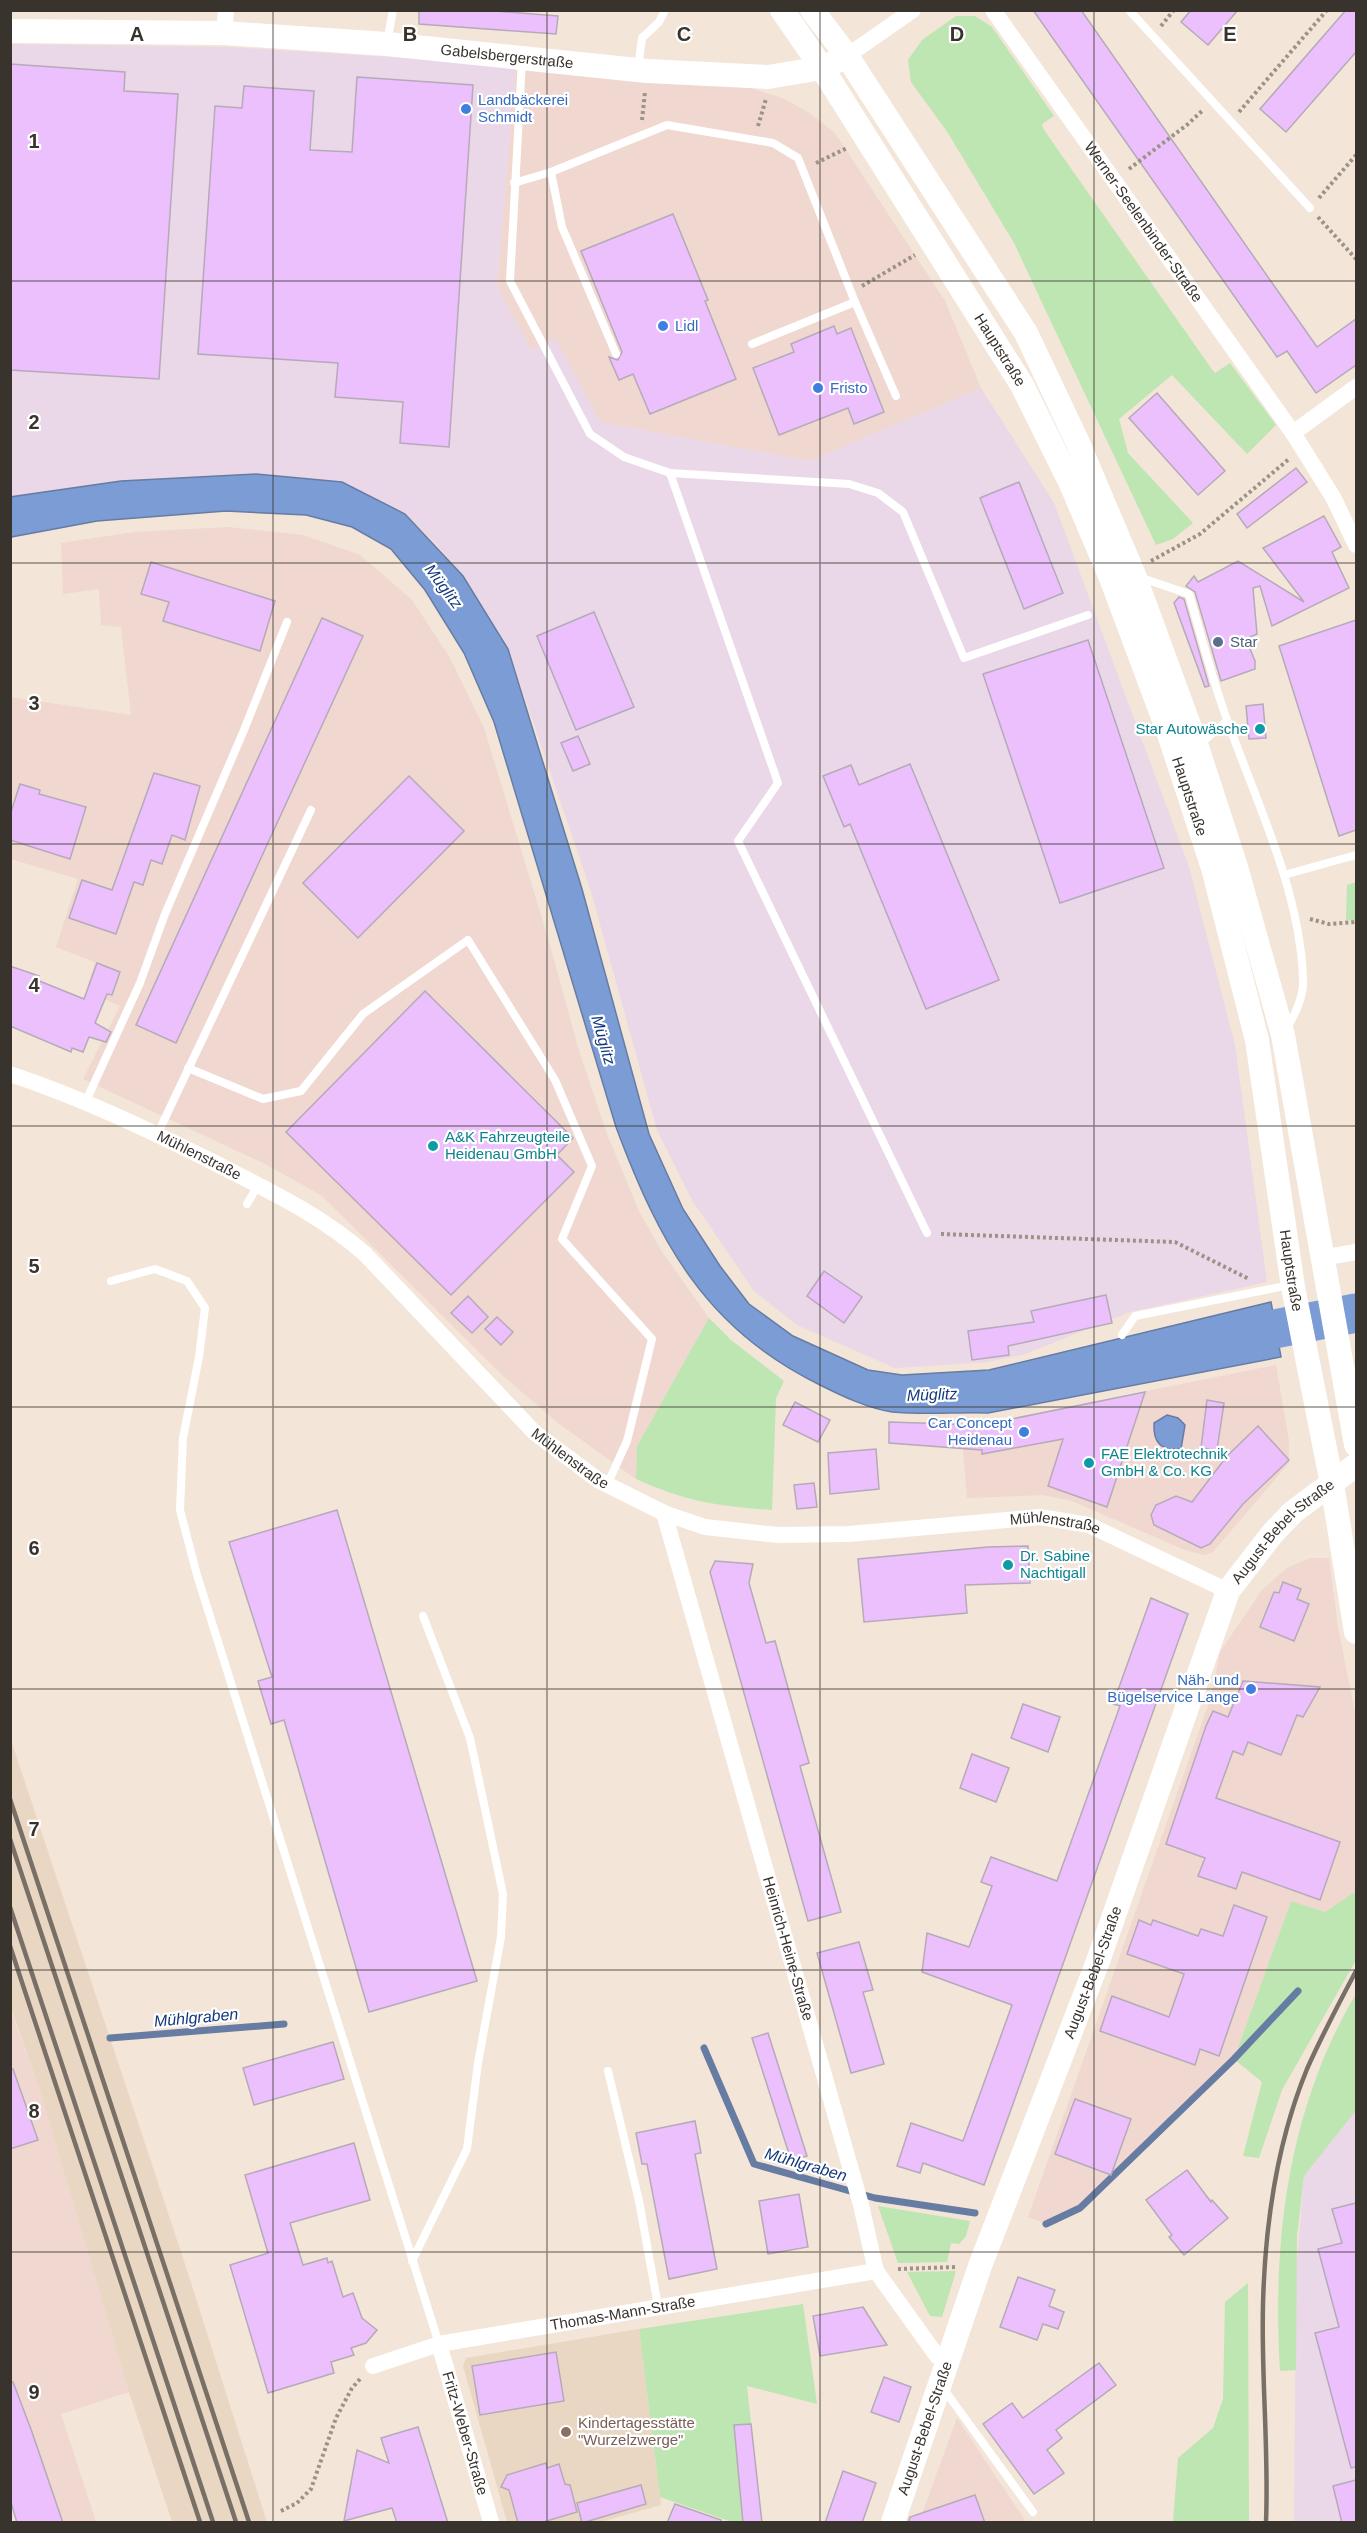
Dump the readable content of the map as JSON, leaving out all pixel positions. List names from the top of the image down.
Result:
{
  "streets": {
    "main road": ["Gabelsbergerstraße", "Hauptstraße", "August-Bebel-Straße"],
    "street": [
      "Werner-Seelenbinder-Straße",
      "Mühlenstraße",
      "Heinrich-Heine-Straße",
      "Thomas-Mann-Straße",
      "Fritz-Weber-Straße"
    ]
  },
  "crossings": [
    ["Gabelsbergerstraße", "Hauptstraße"],
    ["Hauptstraße", "August-Bebel-Straße"],
    ["Mühlenstraße", "August-Bebel-Straße"],
    ["Mühlenstraße", "Heinrich-Heine-Straße"],
    ["August-Bebel-Straße", "Heinrich-Heine-Straße"],
    ["Heinrich-Heine-Straße", "Thomas-Mann-Straße"],
    ["Thomas-Mann-Straße", "Fritz-Weber-Straße"]
  ],
  "water": ["Müglitz", "Mühlgraben"],
  "places": [
    "Landbäckerei Schmidt",
    "Lidl",
    "Fristo",
    "Star",
    "Star Autowäsche",
    "A&K Fahrzeugteile Heidenau GmbH",
    "Car Concept Heidenau",
    "FAE Elektrotechnik GmbH & Co. KG",
    "Dr. Sabine Nachtigall",
    "Näh- und Bügelservice Lange",
    "Kindertagesstätte \"Wurzelzwerge\""
  ],
  "grid": {
    "columns": [
      "A",
      "B",
      "C",
      "D",
      "E"
    ],
    "rows": [
      "1",
      "2",
      "3",
      "4",
      "5",
      "6",
      "7",
      "8",
      "9"
    ]
  }
}
